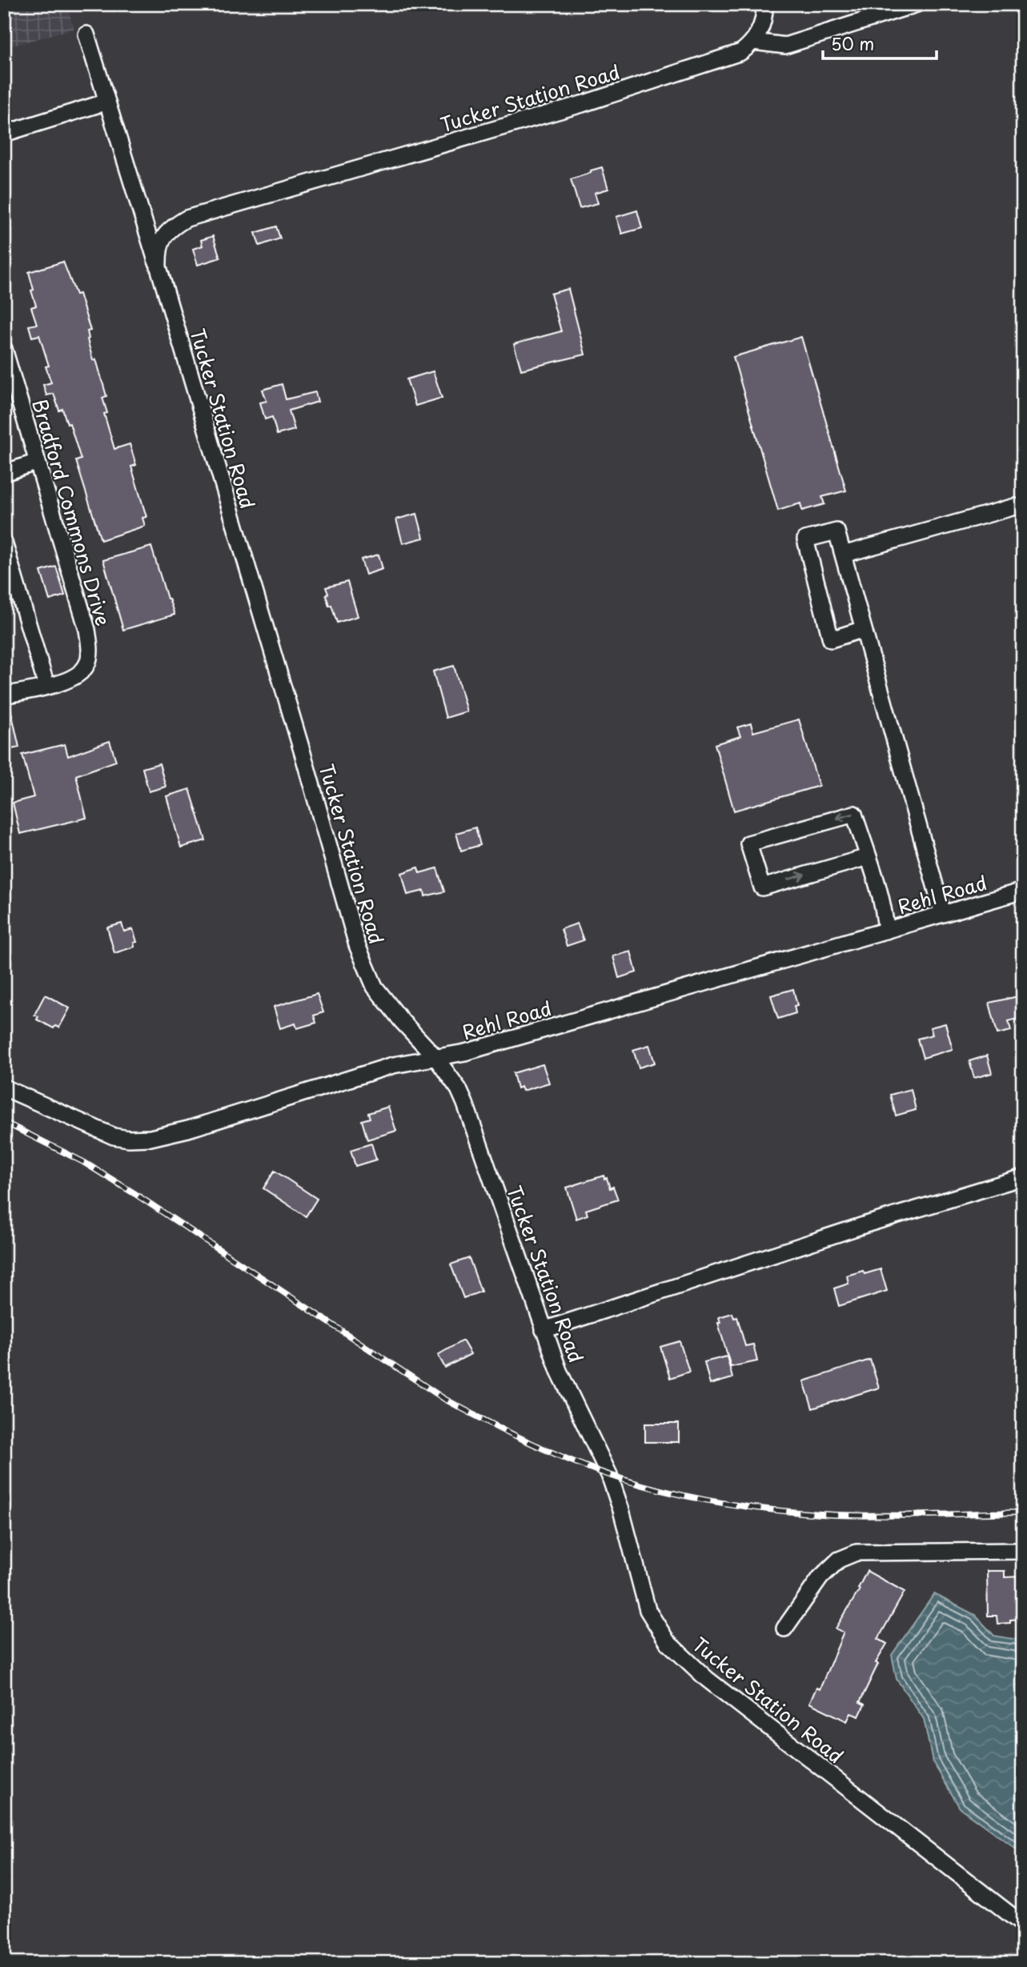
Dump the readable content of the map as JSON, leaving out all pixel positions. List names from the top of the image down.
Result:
{
  "streets": {
    "street": ["Tucker Station Road", "Bradford Commons Drive", "Rehl Road"]
  },
  "crossings": [
    ["Tucker Station Road", "Rehl Road"]
  ],
  "scale_bar": "50 m"
}
